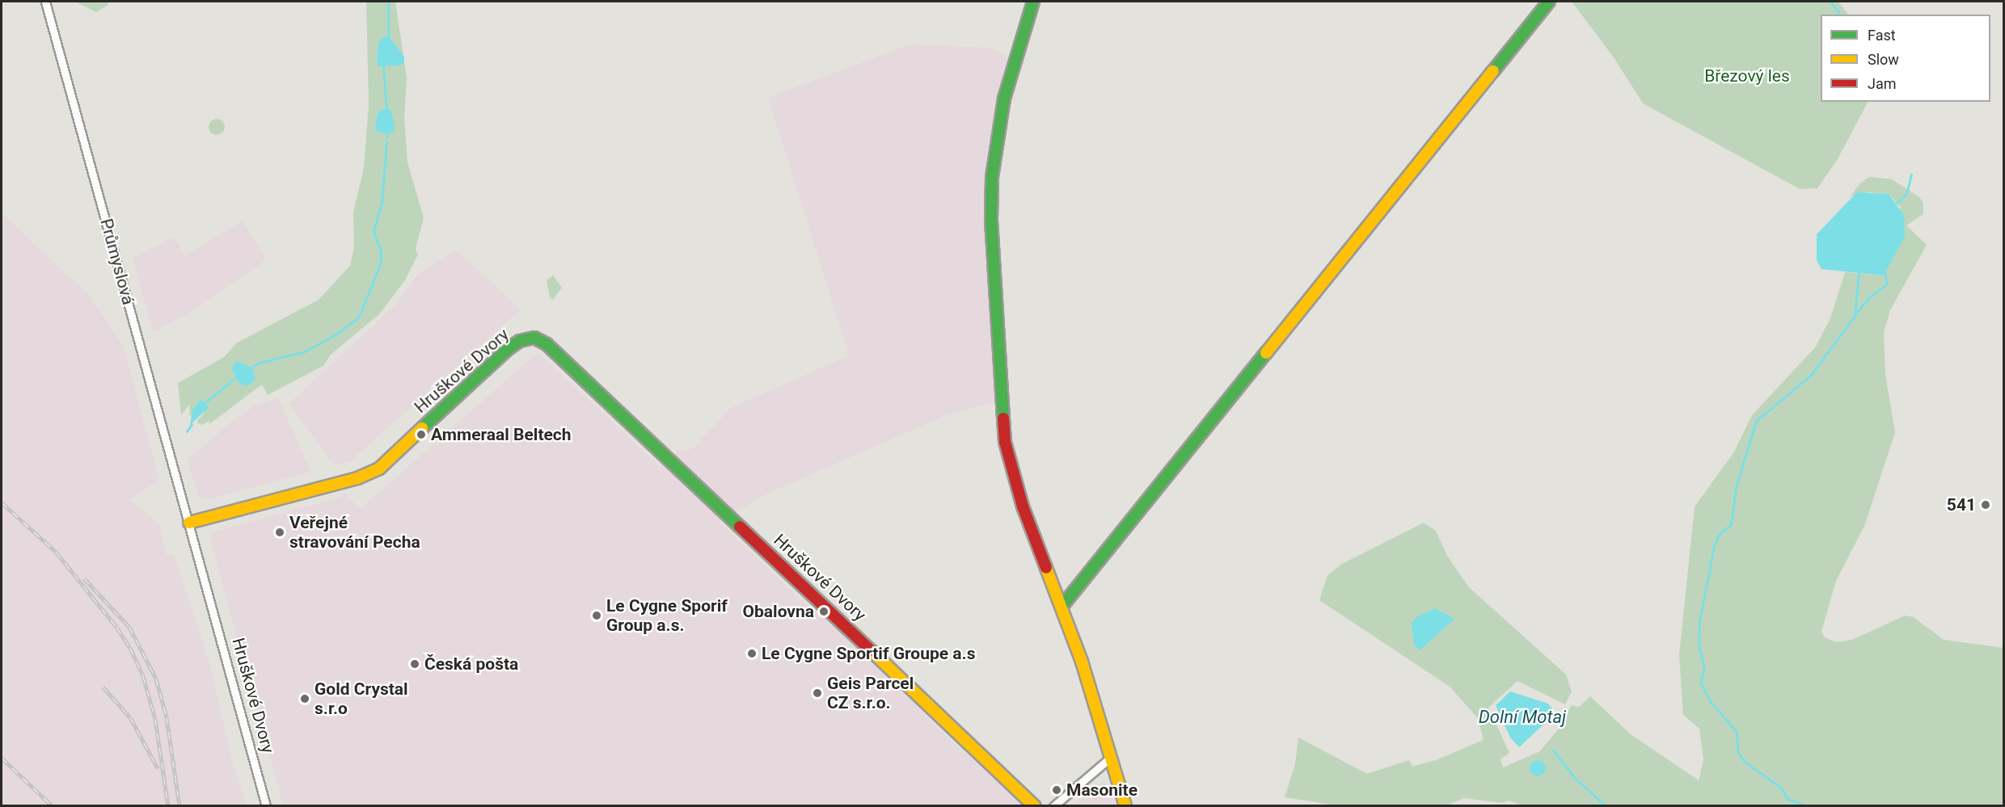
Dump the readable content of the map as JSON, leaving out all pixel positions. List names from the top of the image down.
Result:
{
  "streets": {
    "street": ["Průmyslová", "Hruškové Dvory"]
  },
  "crossings": [
    ["Průmyslová", "Hruškové Dvory"]
  ],
  "water": ["Dolní Motaj"],
  "parks": ["Březový les"],
  "places": [
    "Ammeraal Beltech",
    "541",
    "Veřejné stravování Pecha",
    "Obalovna",
    "Le Cygne Sporif Group a.s.",
    "Le Cygne Sportif Groupe a.s",
    "Česká pošta",
    "Geis Parcel CZ s.r.o.",
    "Gold Crystal s.r.o",
    "Masonite"
  ],
  "legend": ["Fast", "Slow", "Jam"]
}
